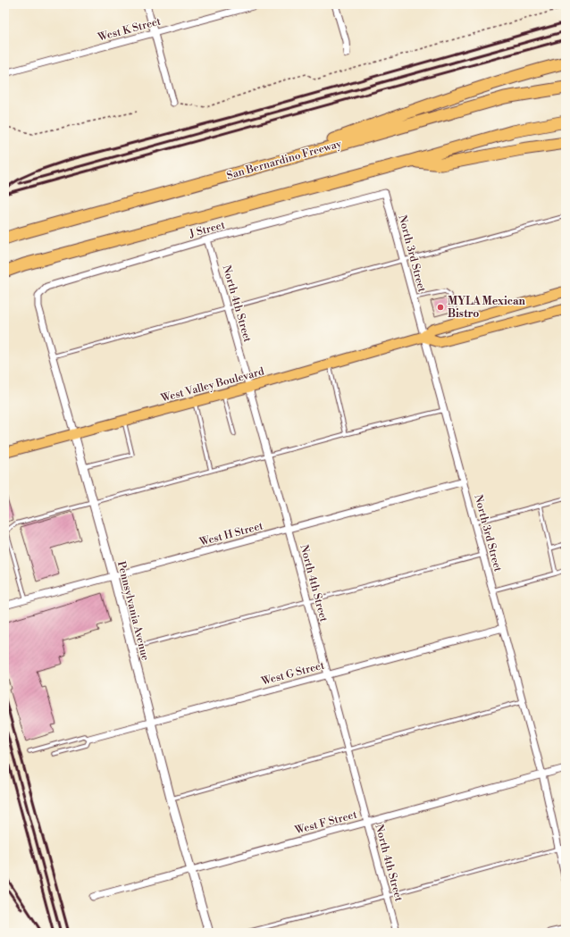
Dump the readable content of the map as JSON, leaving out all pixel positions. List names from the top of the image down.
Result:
{
  "streets": {
    "highway": ["San Bernardino Freeway"],
    "main road": ["West Valley Boulevard"],
    "street": [
      "West K Street",
      "J Street",
      "North 3rd Street",
      "North 4th Street",
      "West H Street",
      "Pennsylvania Avenue",
      "West G Street",
      "West F Street"
    ]
  },
  "crossings": [
    ["J Street", "North 3rd Street"],
    ["J Street", "North 4th Street"],
    ["J Street", "Pennsylvania Avenue"],
    ["North 3rd Street", "West Valley Boulevard"],
    ["North 3rd Street", "West H Street"],
    ["North 3rd Street", "West G Street"],
    ["North 3rd Street", "West F Street"],
    ["North 4th Street", "West Valley Boulevard"],
    ["North 4th Street", "West H Street"],
    ["North 4th Street", "West G Street"],
    ["North 4th Street", "West F Street"],
    ["West Valley Boulevard", "Pennsylvania Avenue"],
    ["West H Street", "Pennsylvania Avenue"],
    ["Pennsylvania Avenue", "West G Street"],
    ["Pennsylvania Avenue", "West F Street"]
  ],
  "places": ["MYLA Mexican Bistro"]
}
